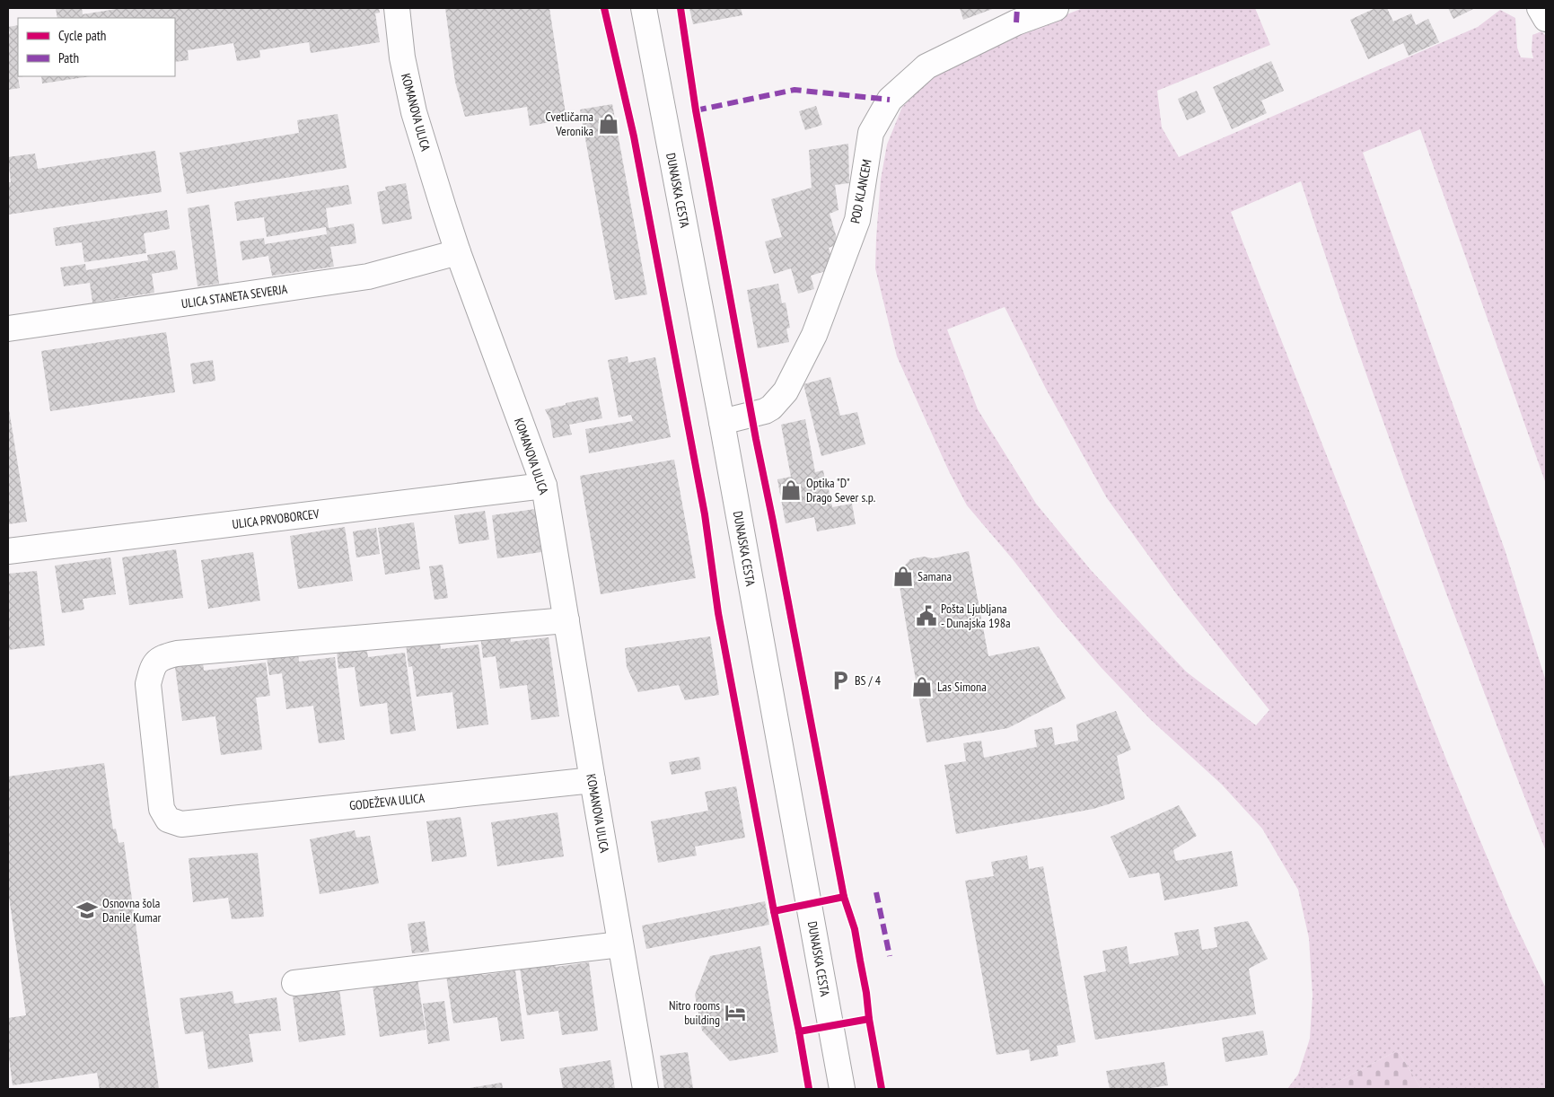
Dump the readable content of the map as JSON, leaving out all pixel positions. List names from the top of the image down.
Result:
{
  "streets": {
    "street": [
      "KOMANOVA ULICA",
      "DUNAJSKA CESTA",
      "POD KLANCEM",
      "ULICA STANETA SEVERJA",
      "ULICA PRVOBORCEV",
      "GODEŽEVA ULICA"
    ]
  },
  "crossings": [
    ["KOMANOVA ULICA", "ULICA STANETA SEVERJA"],
    ["KOMANOVA ULICA", "ULICA PRVOBORCEV"],
    ["KOMANOVA ULICA", "GODEŽEVA ULICA"],
    ["DUNAJSKA CESTA", "POD KLANCEM"]
  ],
  "places": {
    "shop": [
      "Cvetličarna Veronika",
      "Optika \"D\" Drago Sever s.p.",
      "Samana",
      "Las Simona"
    ],
    "public building": ["Pošta Ljubljana - Dunajska 198a"],
    "parking": ["BS / 4"],
    "school or university": ["Osnovna šola Danile Kumar"],
    "hotel": ["Nitro rooms building"]
  },
  "legend": ["Cycle path", "Path"]
}
